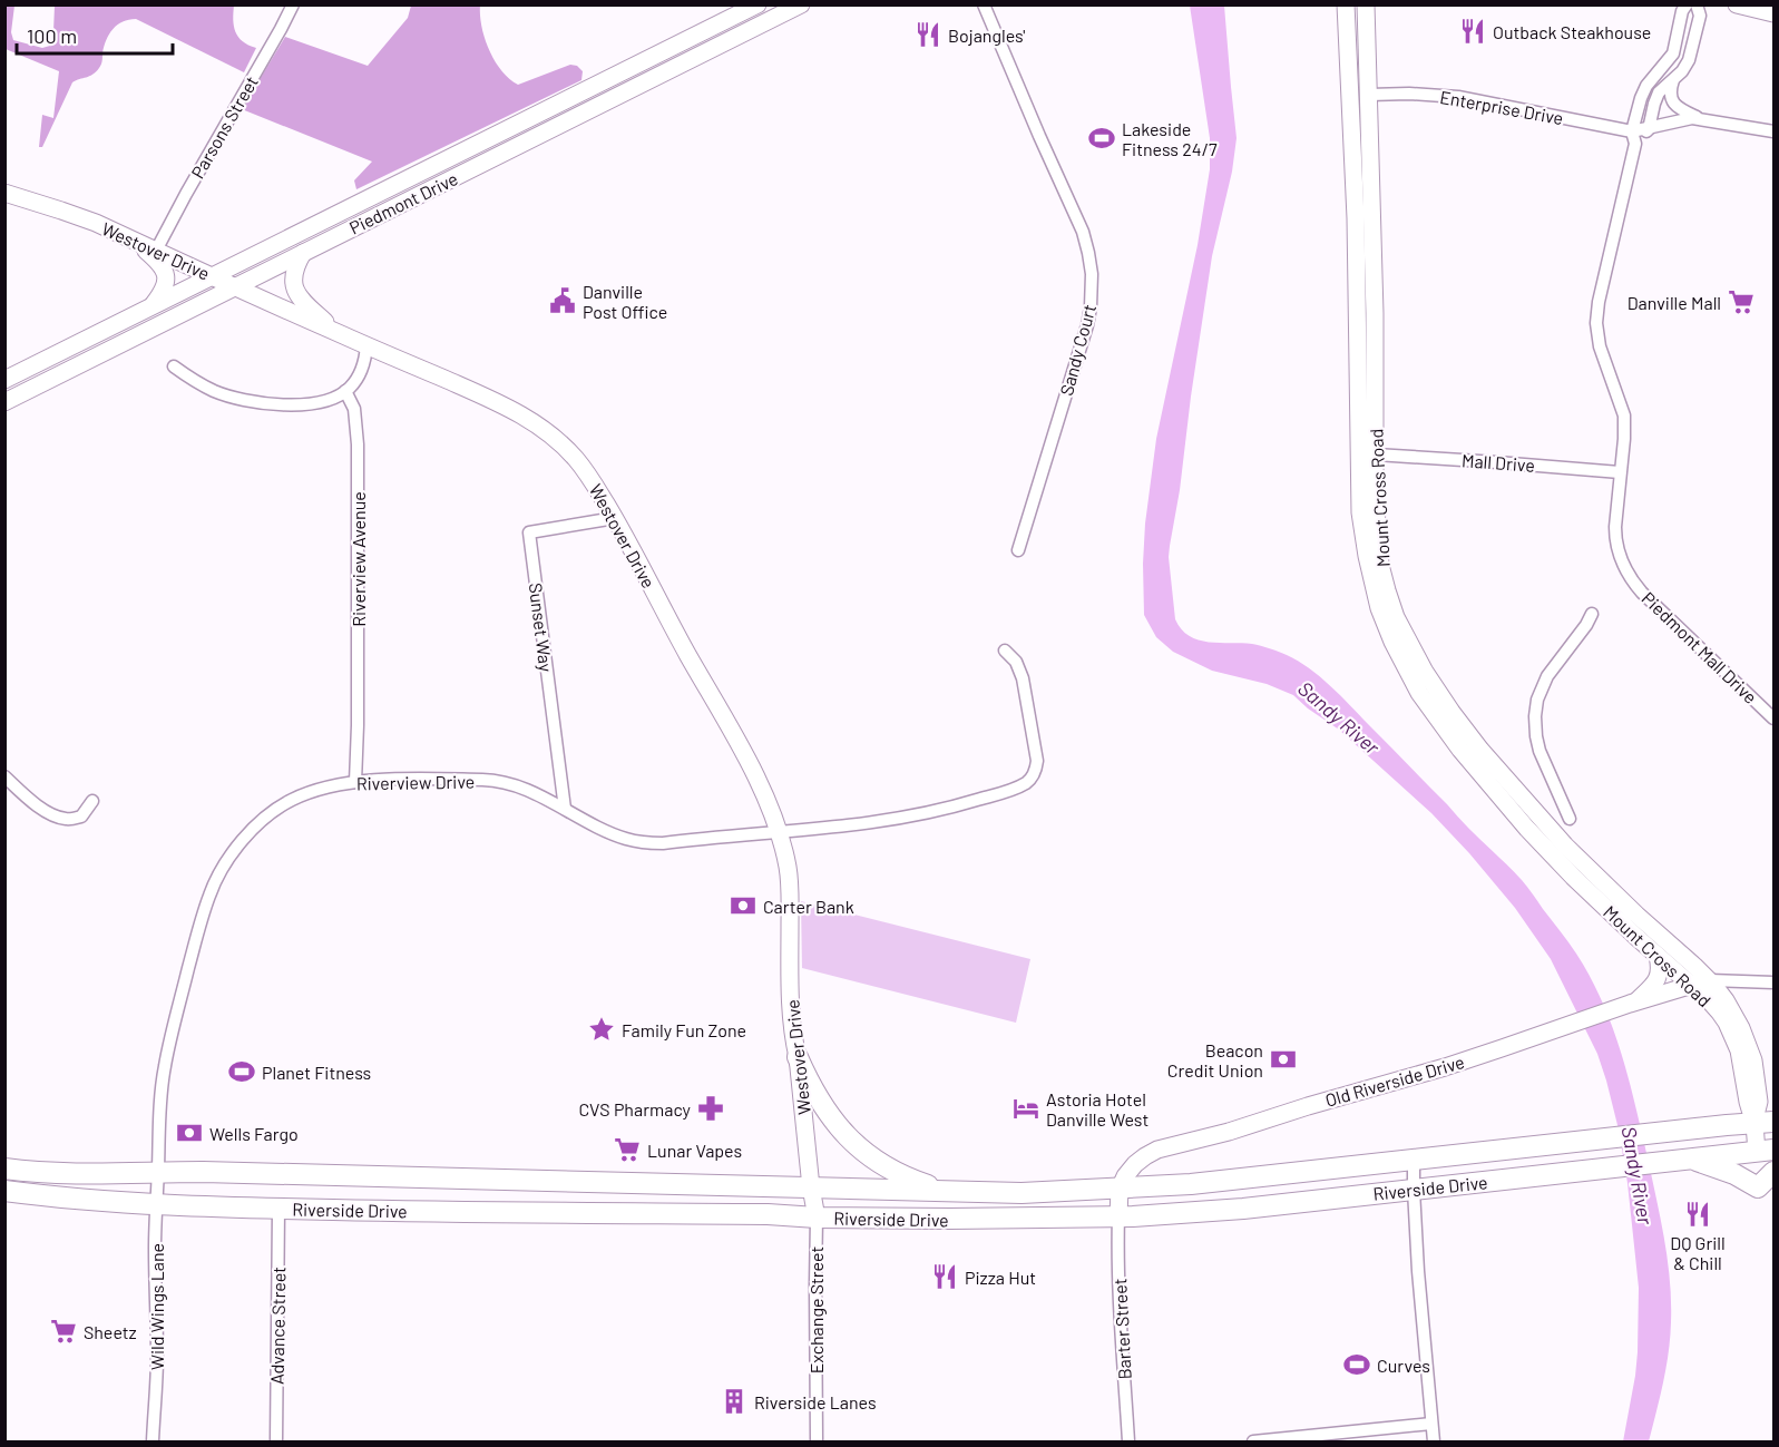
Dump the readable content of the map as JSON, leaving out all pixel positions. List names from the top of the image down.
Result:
{
  "streets": {
    "main road": [
      "Piedmont Drive",
      "Westover Drive",
      "Mount Cross Road",
      "Old Riverside Drive",
      "Riverside Drive"
    ],
    "street": [
      "Enterprise Drive",
      "Parsons Street",
      "Sandy Court",
      "Mall Drive",
      "Riverview Avenue",
      "Sunset Way",
      "Piedmont Mall Drive",
      "Riverview Drive",
      "Wild Wings Lane",
      "Exchange Street",
      "Advance Street",
      "Barter Street"
    ]
  },
  "crossings": [
    ["Enterprise Drive", "Mount Cross Road"],
    ["Enterprise Drive", "Piedmont Mall Drive"],
    ["Parsons Street", "Westover Drive"],
    ["Piedmont Drive", "Westover Drive"],
    ["Westover Drive", "Sunset Way"],
    ["Westover Drive", "Riverview Drive"],
    ["Westover Drive", "Riverside Drive"],
    ["Westover Drive", "Exchange Street"],
    ["Mall Drive", "Mount Cross Road"],
    ["Mall Drive", "Piedmont Mall Drive"],
    ["Mount Cross Road", "Old Riverside Drive"],
    ["Mount Cross Road", "Riverside Drive"],
    ["Riverview Avenue", "Riverview Drive"],
    ["Sunset Way", "Riverview Drive"],
    ["Riverview Drive", "Riverside Drive"],
    ["Riverview Drive", "Wild Wings Lane"],
    ["Old Riverside Drive", "Riverside Drive"],
    ["Riverside Drive", "Wild Wings Lane"],
    ["Riverside Drive", "Exchange Street"],
    ["Riverside Drive", "Advance Street"],
    ["Riverside Drive", "Barter Street"]
  ],
  "water": ["Sandy River"],
  "places": {
    "restaurant": [
      "Outback Steakhouse",
      "Bojangles'",
      "DQ Grill & Chill",
      "Pizza Hut"
    ],
    "sports": ["Lakeside Fitness 24/7", "Planet Fitness", "Curves"],
    "public building": ["Danville Post Office"],
    "supermarket": ["Danville Mall", "Lunar Vapes", "Sheetz"],
    "bank": ["Carter Bank", "Beacon Credit Union", "Wells Fargo"],
    "place": ["Family Fun Zone"],
    "pharmacy": ["CVS Pharmacy"],
    "hotel": ["Astoria Hotel Danville West"],
    "building": ["Riverside Lanes"]
  },
  "scale_bar": "100 m"
}
